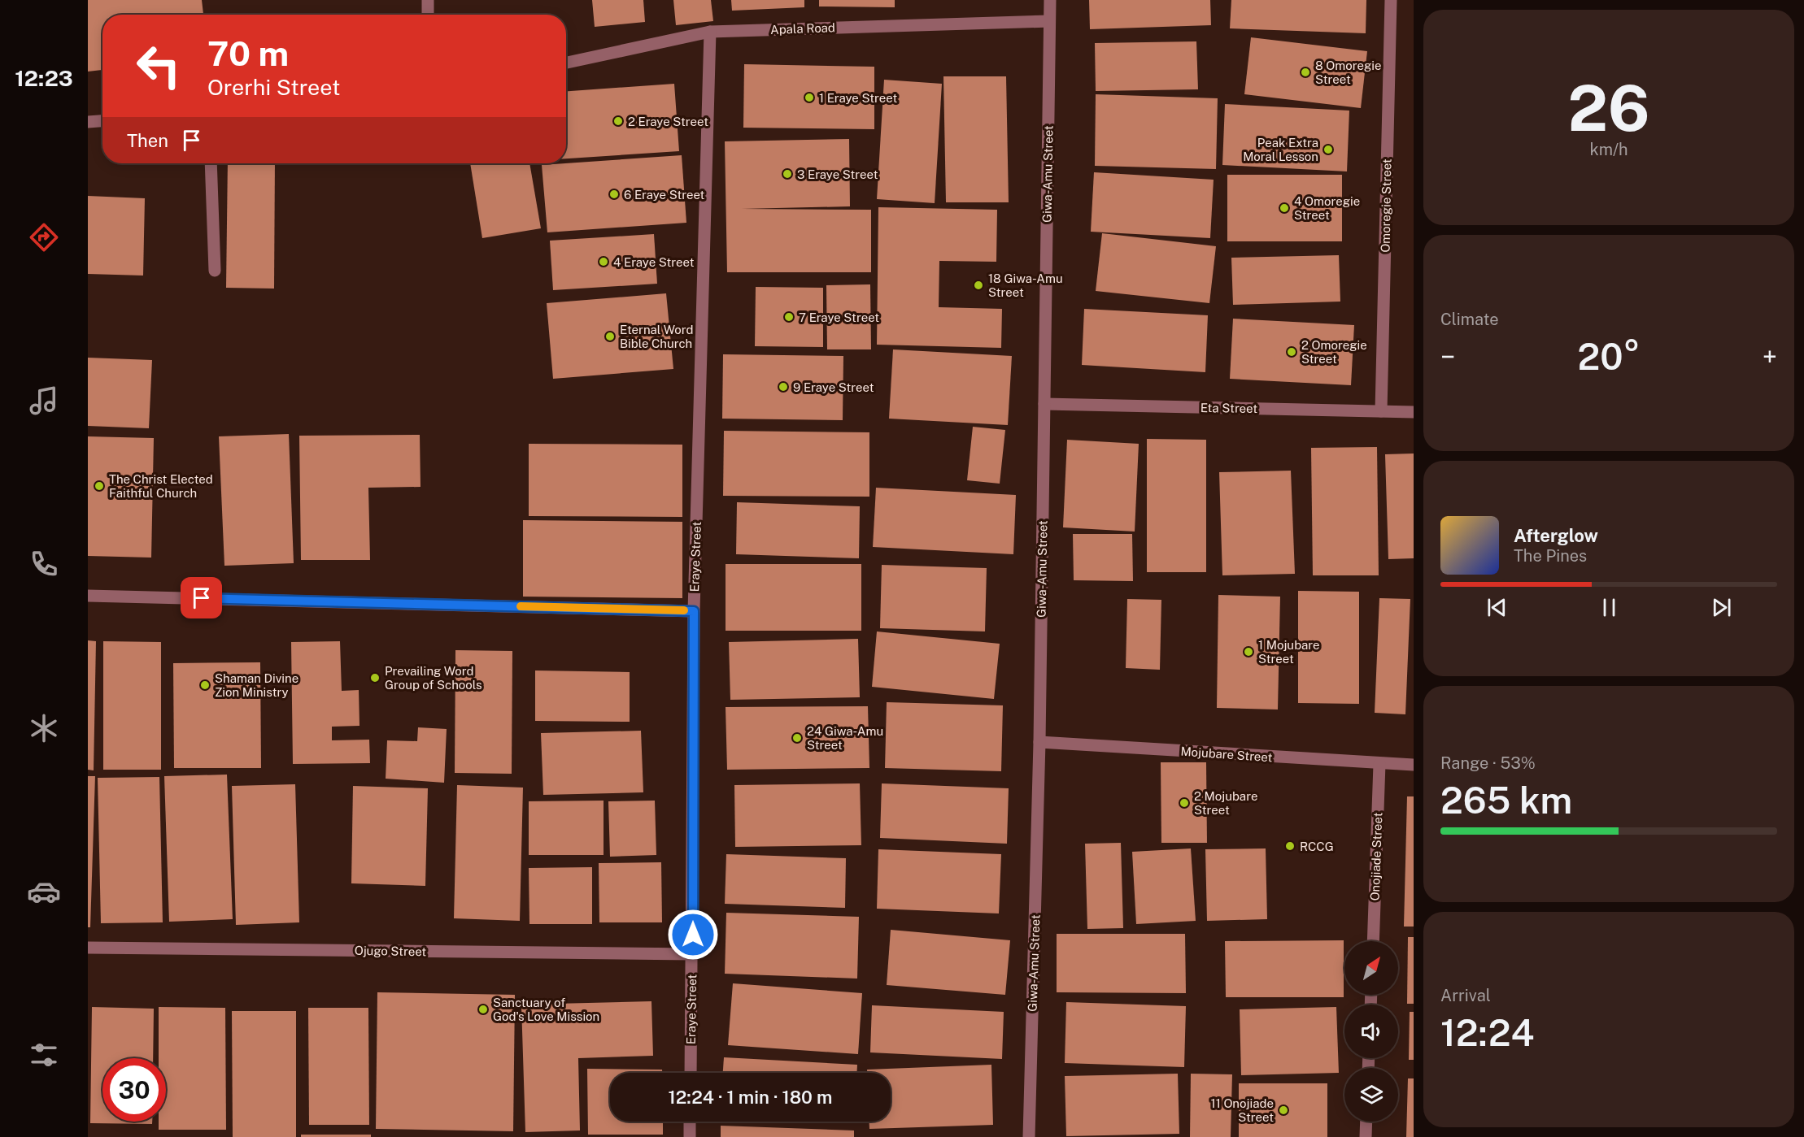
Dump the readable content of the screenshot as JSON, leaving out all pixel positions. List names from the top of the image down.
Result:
{
  "streets": {
    "street": [
      "Apala Road",
      "Giwa-Amu Street",
      "Omoregie Street",
      "Eta Street",
      "Eraye Street",
      "Mojubare Street",
      "Onojiade Street",
      "Ojugo Street"
    ]
  },
  "crossings": [
    ["Apala Road", "Giwa-Amu Street"],
    ["Apala Road", "Eraye Street"],
    ["Giwa-Amu Street", "Eta Street"],
    ["Giwa-Amu Street", "Mojubare Street"],
    ["Omoregie Street", "Eta Street"],
    ["Eraye Street", "Ojugo Street"],
    ["Mojubare Street", "Onojiade Street"]
  ],
  "places": [
    "8 Omoregie Street",
    "1 Eraye Street",
    "2 Eraye Street",
    "Peak Extra Moral Lesson",
    "3 Eraye Street",
    "6 Eraye Street",
    "4 Omoregie Street",
    "4 Eraye Street",
    "18 Giwa-Amu Street",
    "7 Eraye Street",
    "Eternal Word Bible Church",
    "2 Omoregie Street",
    "9 Eraye Street",
    "The Christ Elected Faithful Church",
    "1 Mojubare Street",
    "Prevailing Word Group of Schools",
    "Shaman Divine Zion Ministry",
    "24 Giwa-Amu Street",
    "2 Mojubare Street",
    "RCCG",
    "Sanctuary of God's Love Mission",
    "11 Onojiade Street"
  ],
  "north": "top right",
  "page": {
    "tabs": "12:23",
    "tile": [
      ["26", "km/h"],
      "Climate",
      ["Range · 53%", "265 km"],
      ["Arrival", "12:24"]
    ],
    "turn": ["70 m", "Orerhi Street"],
    "then": "Then",
    "heat": ["−", "20°", "+"],
    "song": ["Afterglow", "The Pines"],
    "limit": "30",
    "trip": "12:24 · 1 min · 180 m"
  }
}
